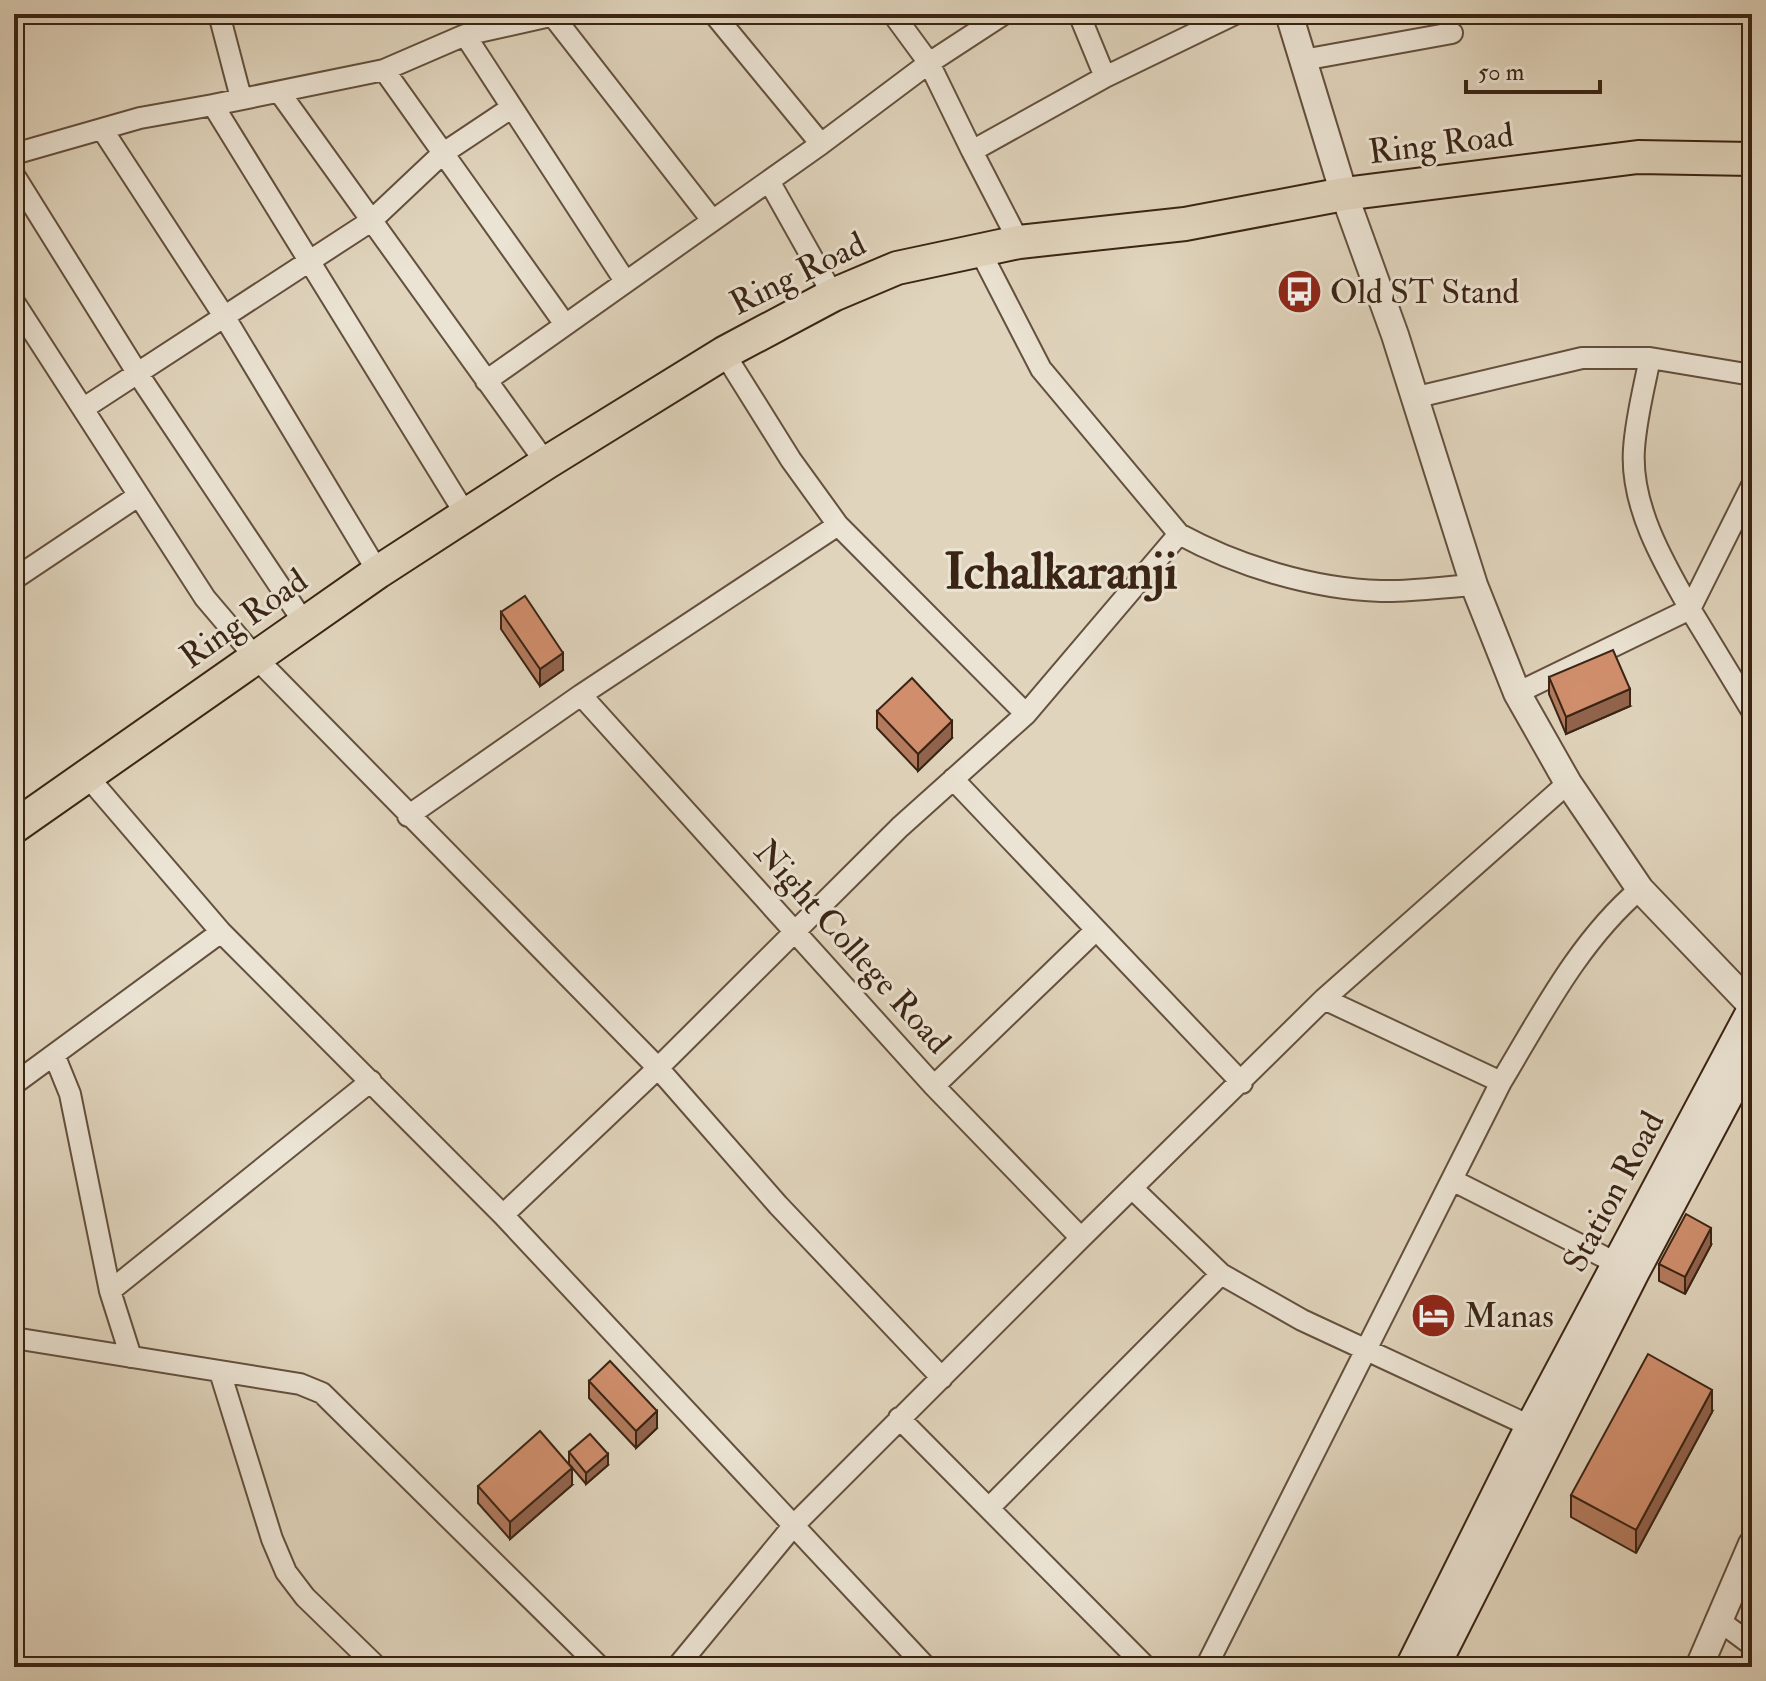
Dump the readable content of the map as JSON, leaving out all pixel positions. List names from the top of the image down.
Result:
{
  "streets": {
    "main road": ["Ring Road", "Station Road"],
    "street": ["Night College Road"]
  },
  "districts": ["Ichalkaranji"],
  "places": {
    "bus stop": ["Old ST Stand"],
    "hotel": ["Manas"]
  },
  "scale_bar": "50 m"
}
